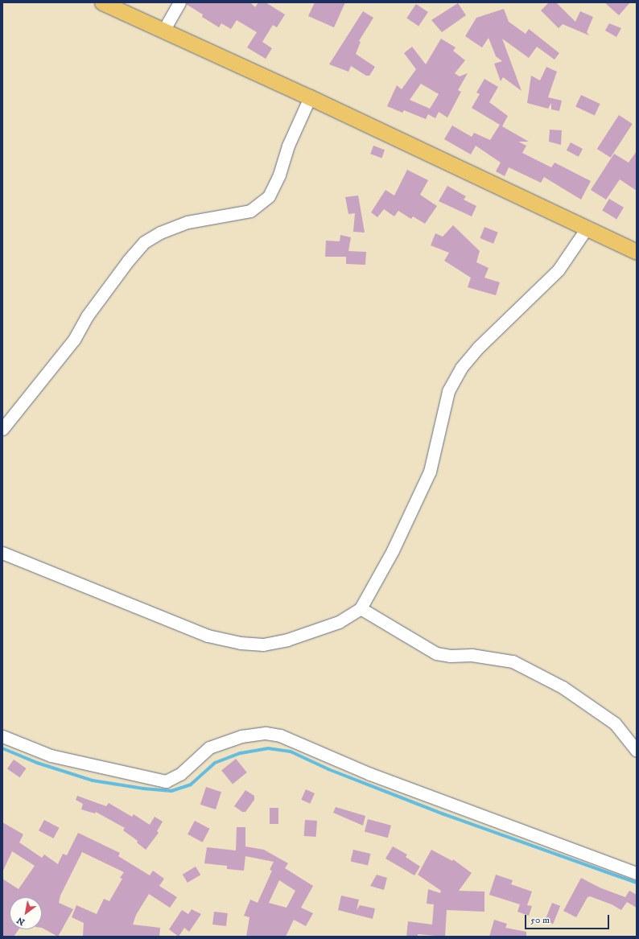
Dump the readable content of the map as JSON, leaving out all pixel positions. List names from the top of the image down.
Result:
{
  "scale_bar": "50 m",
  "north": "bottom left"
}
